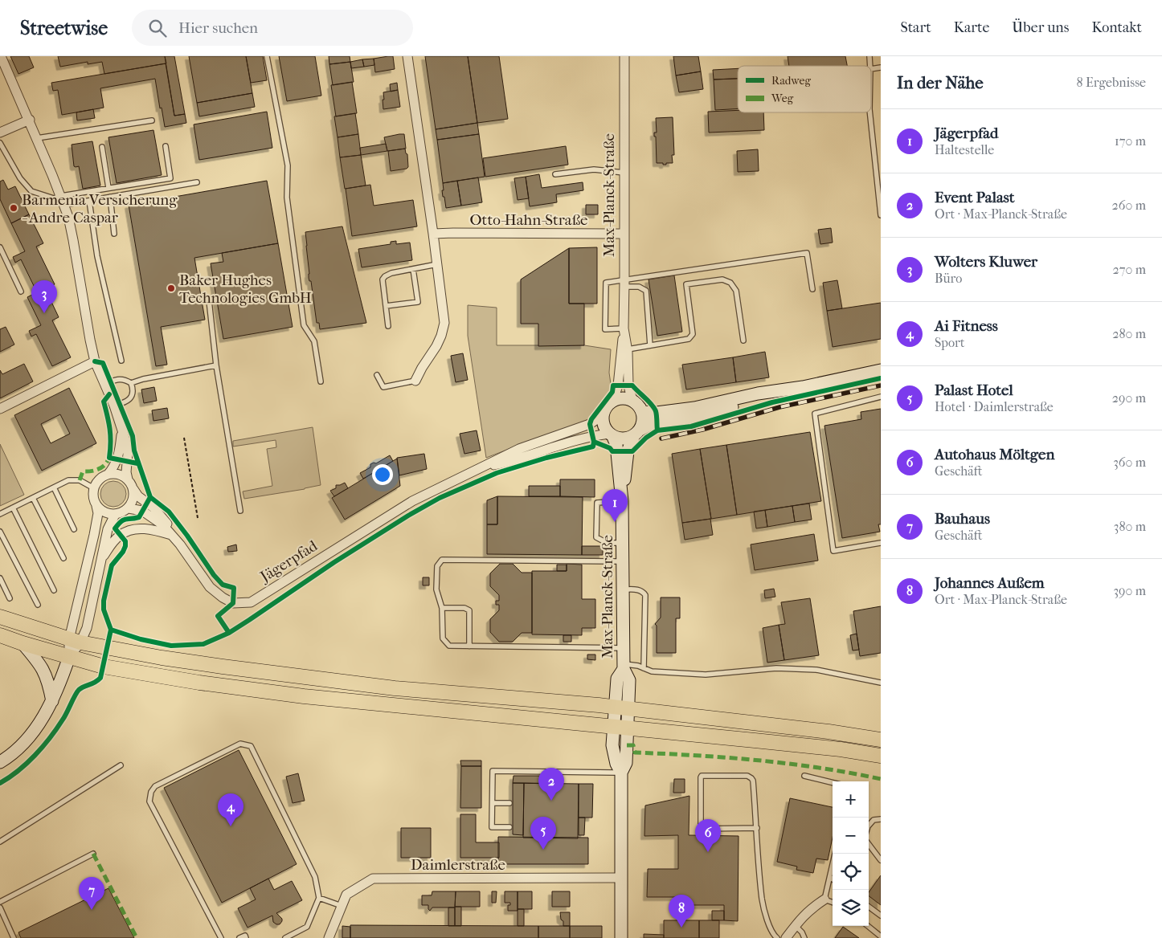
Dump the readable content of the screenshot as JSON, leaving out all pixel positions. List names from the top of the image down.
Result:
{
  "streets": {
    "main road": ["Max-Planck-Straße"],
    "street": ["Otto-Hahn-Straße", "Jägerpfad", "Daimlerstraße"]
  },
  "crossings": [
    ["Max-Planck-Straße", "Otto-Hahn-Straße"],
    ["Max-Planck-Straße", "Daimlerstraße"]
  ],
  "places": ["Barmenia Versicherung - Andre Caspar", "Baker Hughes Technologies GmbH"],
  "legend": ["Radweg", "Weg"],
  "page": {
    "header": "Streetwise",
    "search": "Hier suchen",
    "nav": [
      "Start",
      "Karte",
      "Über uns",
      "Kontakt"
    ],
    "heading": ["In der Nähe", "8 Ergebnisse"],
    "list": [
      {
        "mark": "1",
        "name": "Jägerpfad",
        "note": "Haltestelle",
        "value": "170 m"
      },
      {
        "mark": "2",
        "name": "Event Palast",
        "note": "Ort · Max-Planck-Straße",
        "value": "260 m"
      },
      {
        "mark": "3",
        "name": "Wolters Kluwer",
        "note": "Büro",
        "value": "270 m"
      },
      {
        "mark": "4",
        "name": "Ai Fitness",
        "note": "Sport",
        "value": "280 m"
      },
      {
        "mark": "5",
        "name": "Palast Hotel",
        "note": "Hotel · Daimlerstraße",
        "value": "290 m"
      },
      {
        "mark": "6",
        "name": "Autohaus Möltgen",
        "note": "Geschäft",
        "value": "360 m"
      },
      {
        "mark": "7",
        "name": "Bauhaus",
        "note": "Geschäft",
        "value": "380 m"
      },
      {
        "mark": "8",
        "name": "Johannes Außem",
        "note": "Ort · Max-Planck-Straße",
        "value": "390 m"
      }
    ],
    "pins": [
      "3",
      "1",
      "2",
      "4",
      "5",
      "6",
      "7",
      "8"
    ],
    "map_buttons": ["+", "−"]
  }
}
